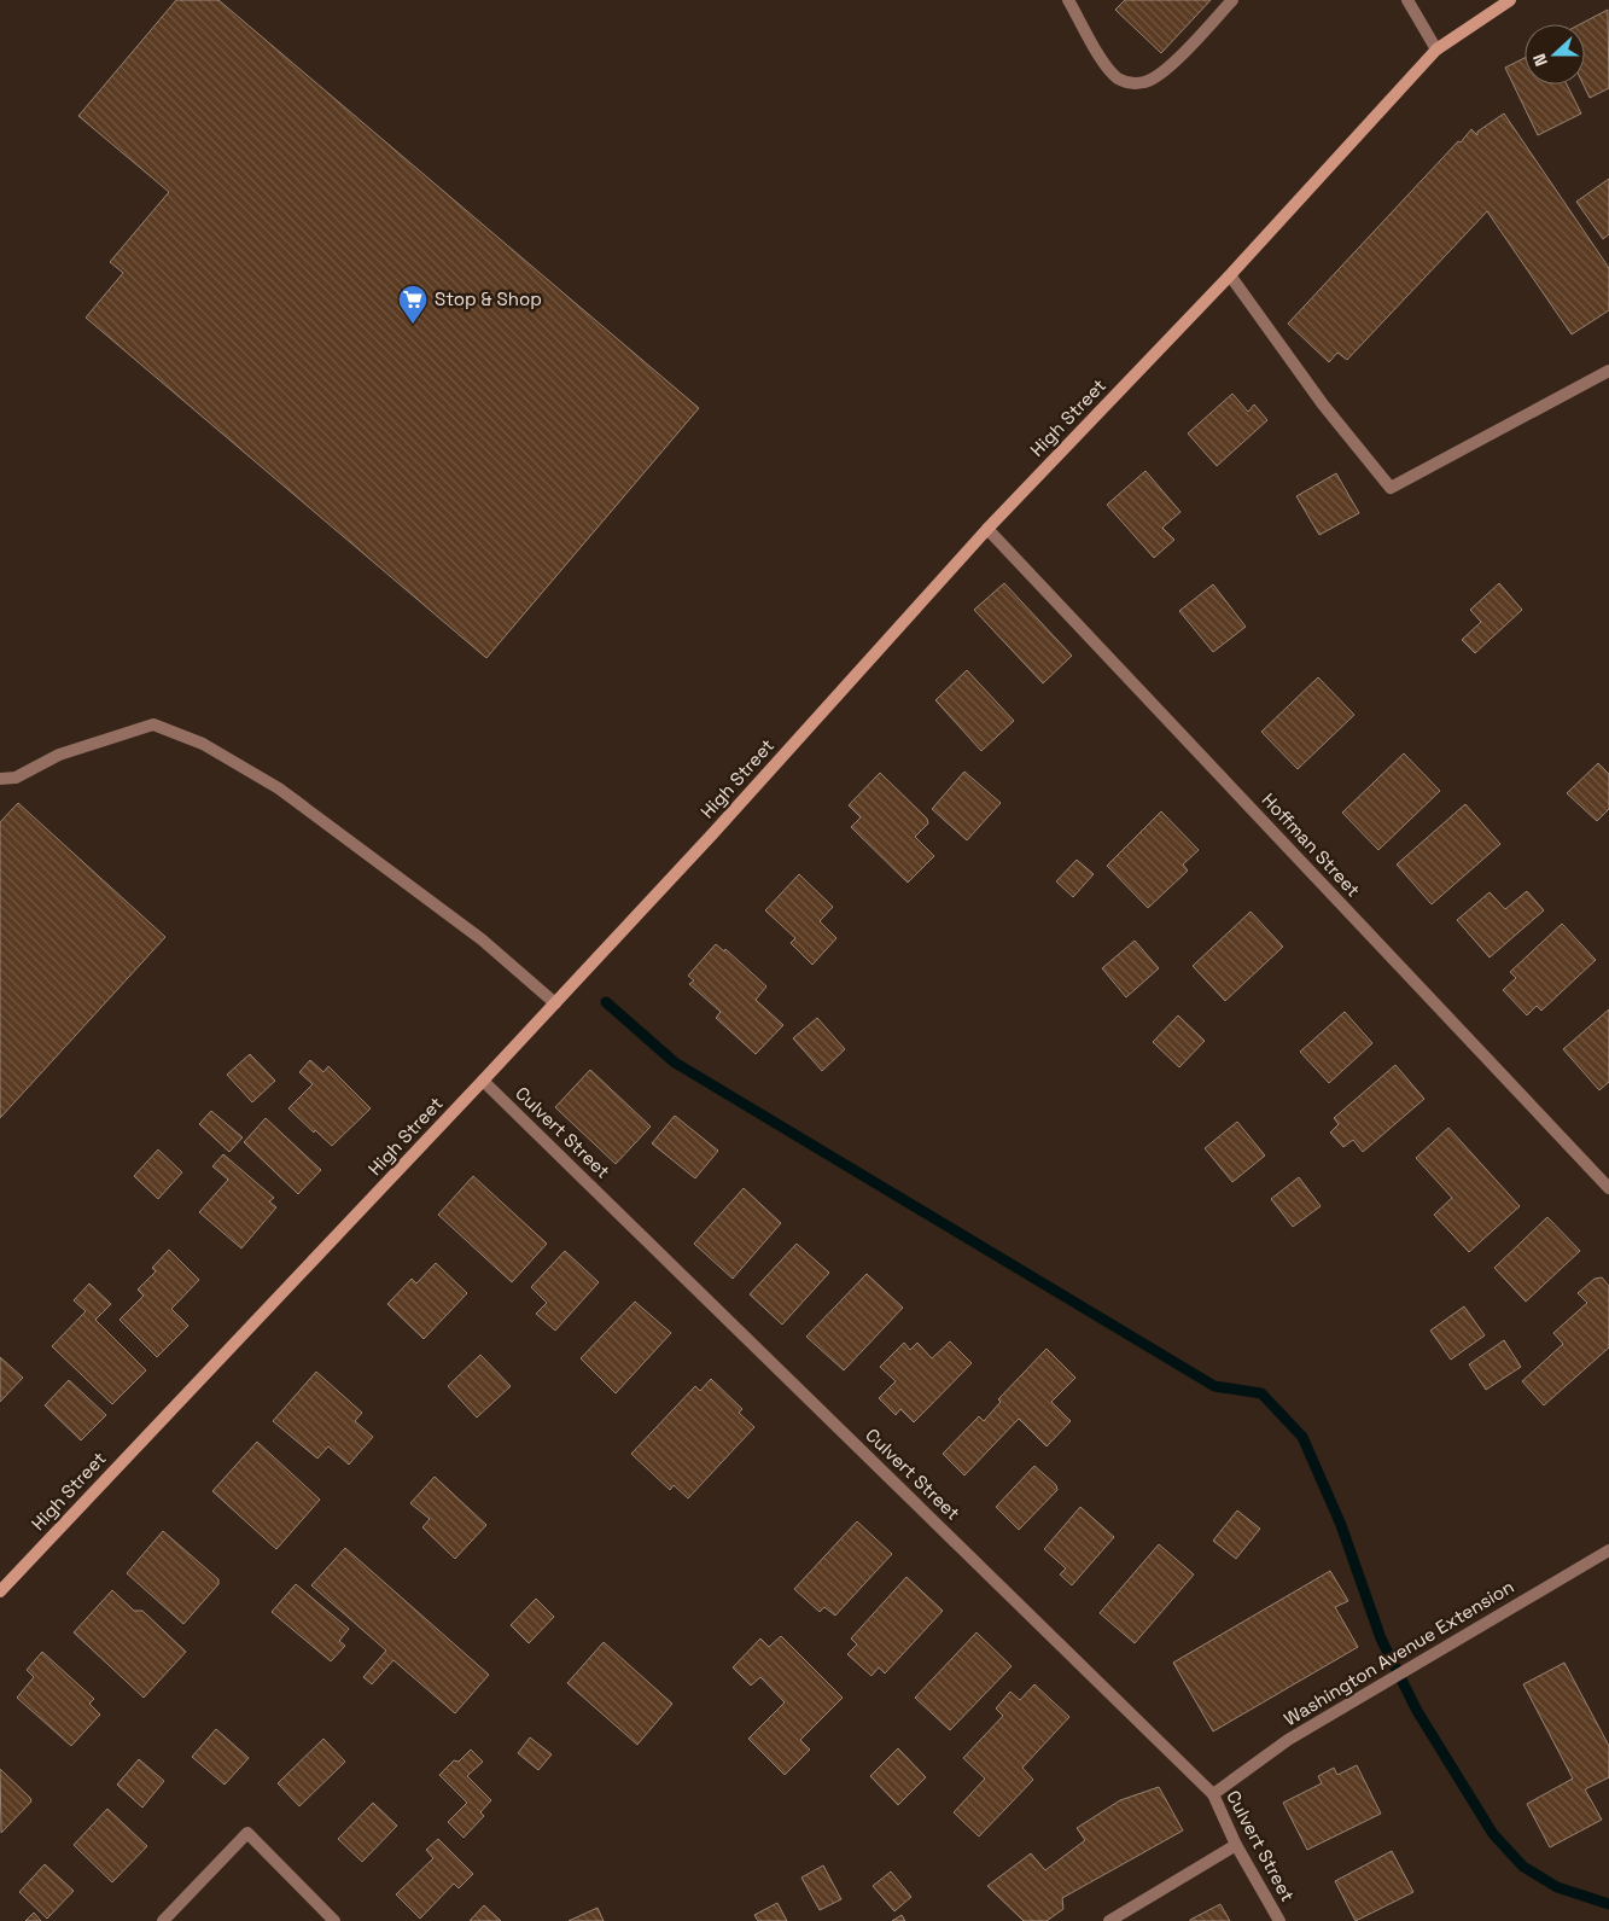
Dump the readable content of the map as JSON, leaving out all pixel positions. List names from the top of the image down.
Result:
{
  "streets": {
    "street": [
      "High Street",
      "Hoffman Street",
      "Culvert Street",
      "Washington Avenue Extension"
    ]
  },
  "crossings": [
    ["High Street", "Hoffman Street"],
    ["High Street", "Culvert Street"],
    ["Culvert Street", "Washington Avenue Extension"]
  ],
  "places": {
    "supermarket": ["Stop & Shop"]
  },
  "north": "left"
}
